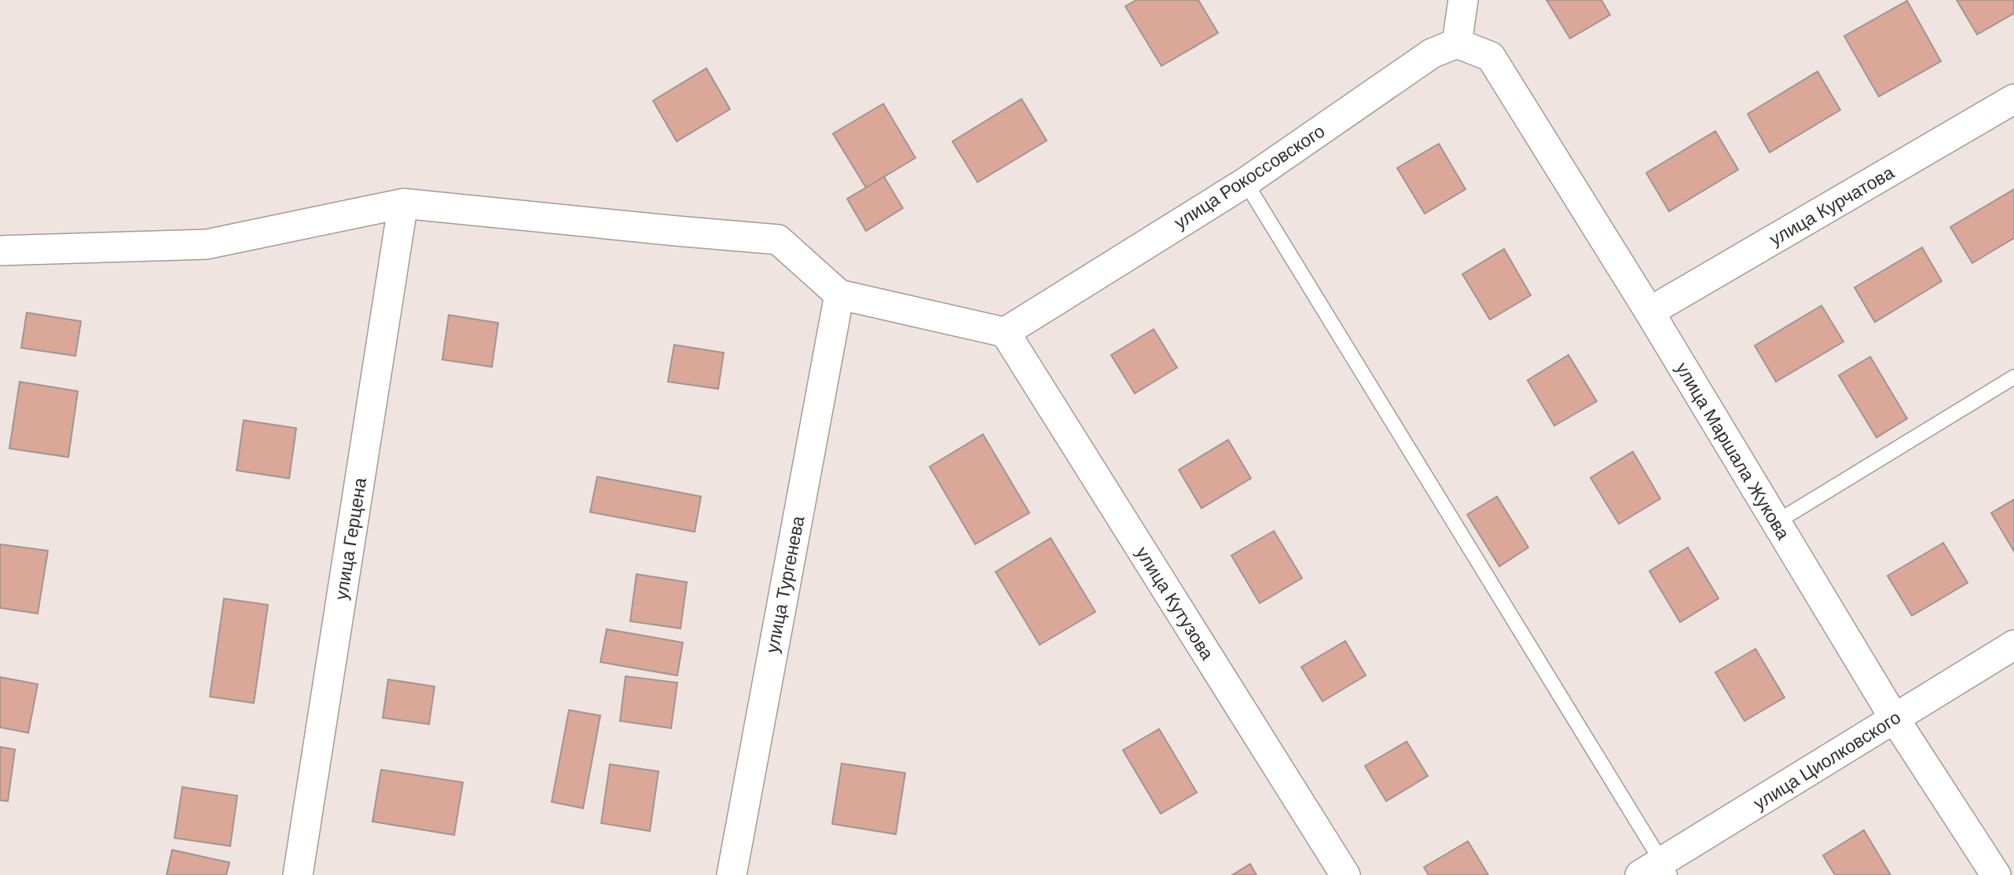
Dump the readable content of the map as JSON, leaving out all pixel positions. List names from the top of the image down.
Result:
{
  "streets": {
    "street": [
      "улица Рокоссовского",
      "улица Курчатова",
      "улица Маршала Жукова",
      "улица Герцена",
      "улица Тургенева",
      "улица Кутузова",
      "улица Циолковского"
    ]
  },
  "crossings": [
    ["улица Рокоссовского", "улица Маршала Жукова"],
    ["улица Рокоссовского", "улица Кутузова"],
    ["улица Курчатова", "улица Маршала Жукова"],
    ["улица Маршала Жукова", "улица Циолковского"]
  ]
}
